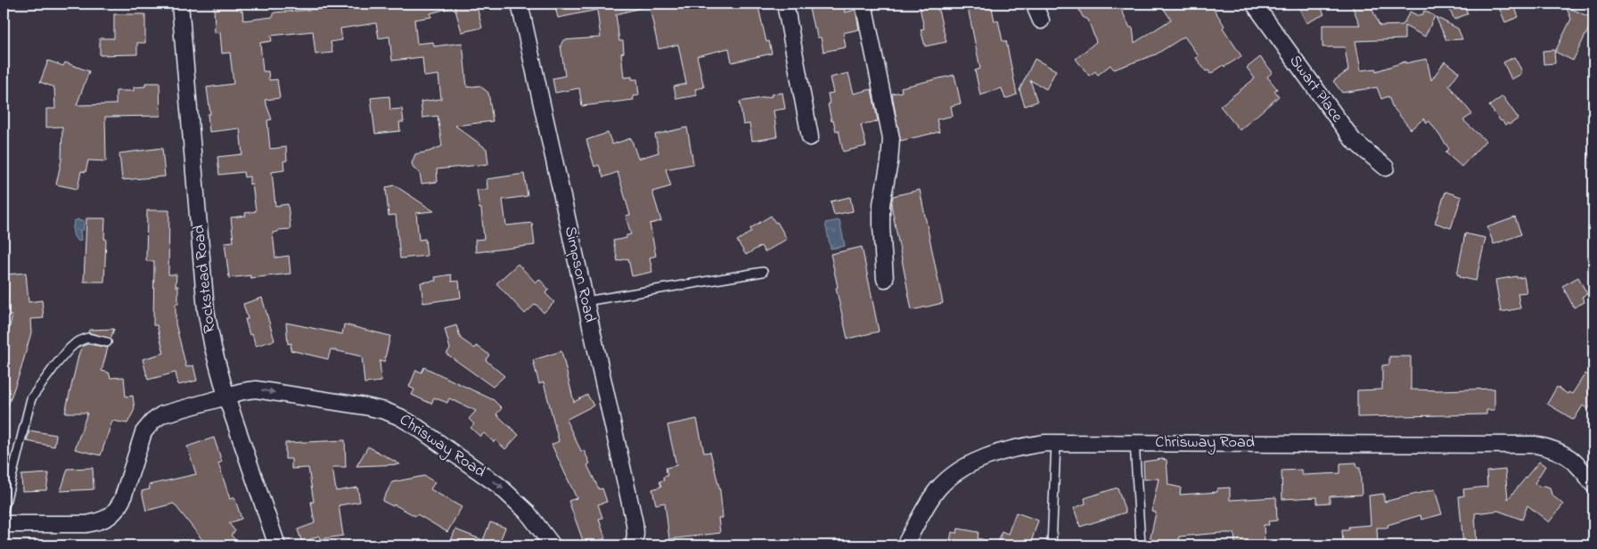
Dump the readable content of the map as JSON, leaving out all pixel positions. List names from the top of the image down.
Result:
{
  "streets": {
    "street": [
      "Swart Place",
      "Simpson Road",
      "Rockstead Road",
      "Chrisway Road"
    ]
  },
  "crossings": [
    ["Rockstead Road", "Chrisway Road"]
  ]
}
